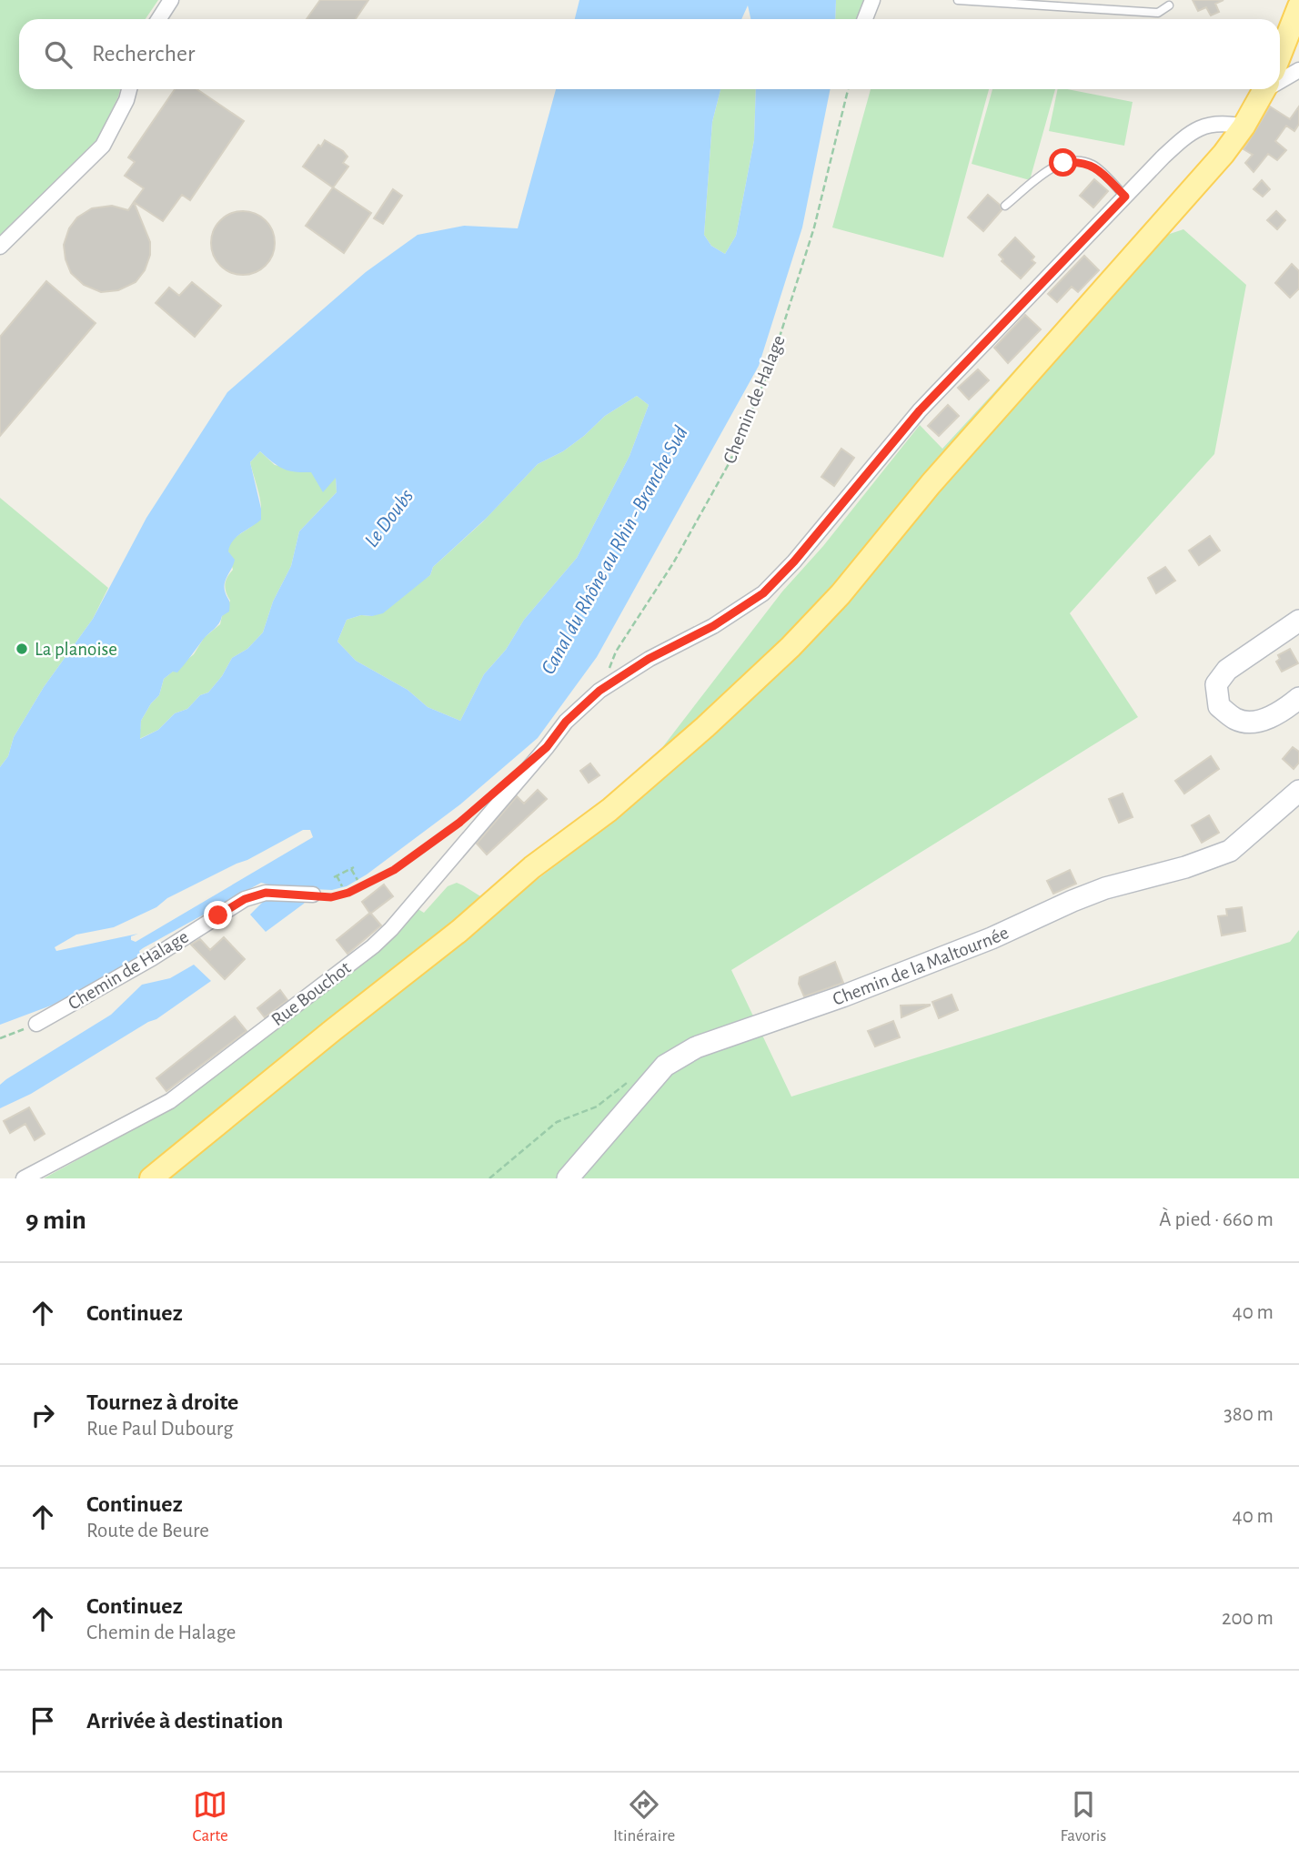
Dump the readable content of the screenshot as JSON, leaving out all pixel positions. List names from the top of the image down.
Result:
{
  "streets": {
    "street": ["Chemin de Halage", "Chemin de la Maltournée", "Rue Bouchot"]
  },
  "crossings": [
    ["Chemin de Halage", "Rue Bouchot"]
  ],
  "water": ["Le Doubs", "Canal du Rhône au Rhin - Branche Sud"],
  "places": ["La planoise"],
  "page": {
    "search": "Rechercher",
    "heading": ["9 min", "À pied · 660 m"],
    "list": [
      ["Continuez", "40 m"],
      ["Tournez à droite", "Rue Paul Dubourg", "380 m"],
      ["Continuez", "Route de Beure", "40 m"],
      ["Continuez", "Chemin de Halage", "200 m"],
      "Arrivée à destination"
    ],
    "nav": ["Carte", "Itinéraire", "Favoris"]
  }
}
